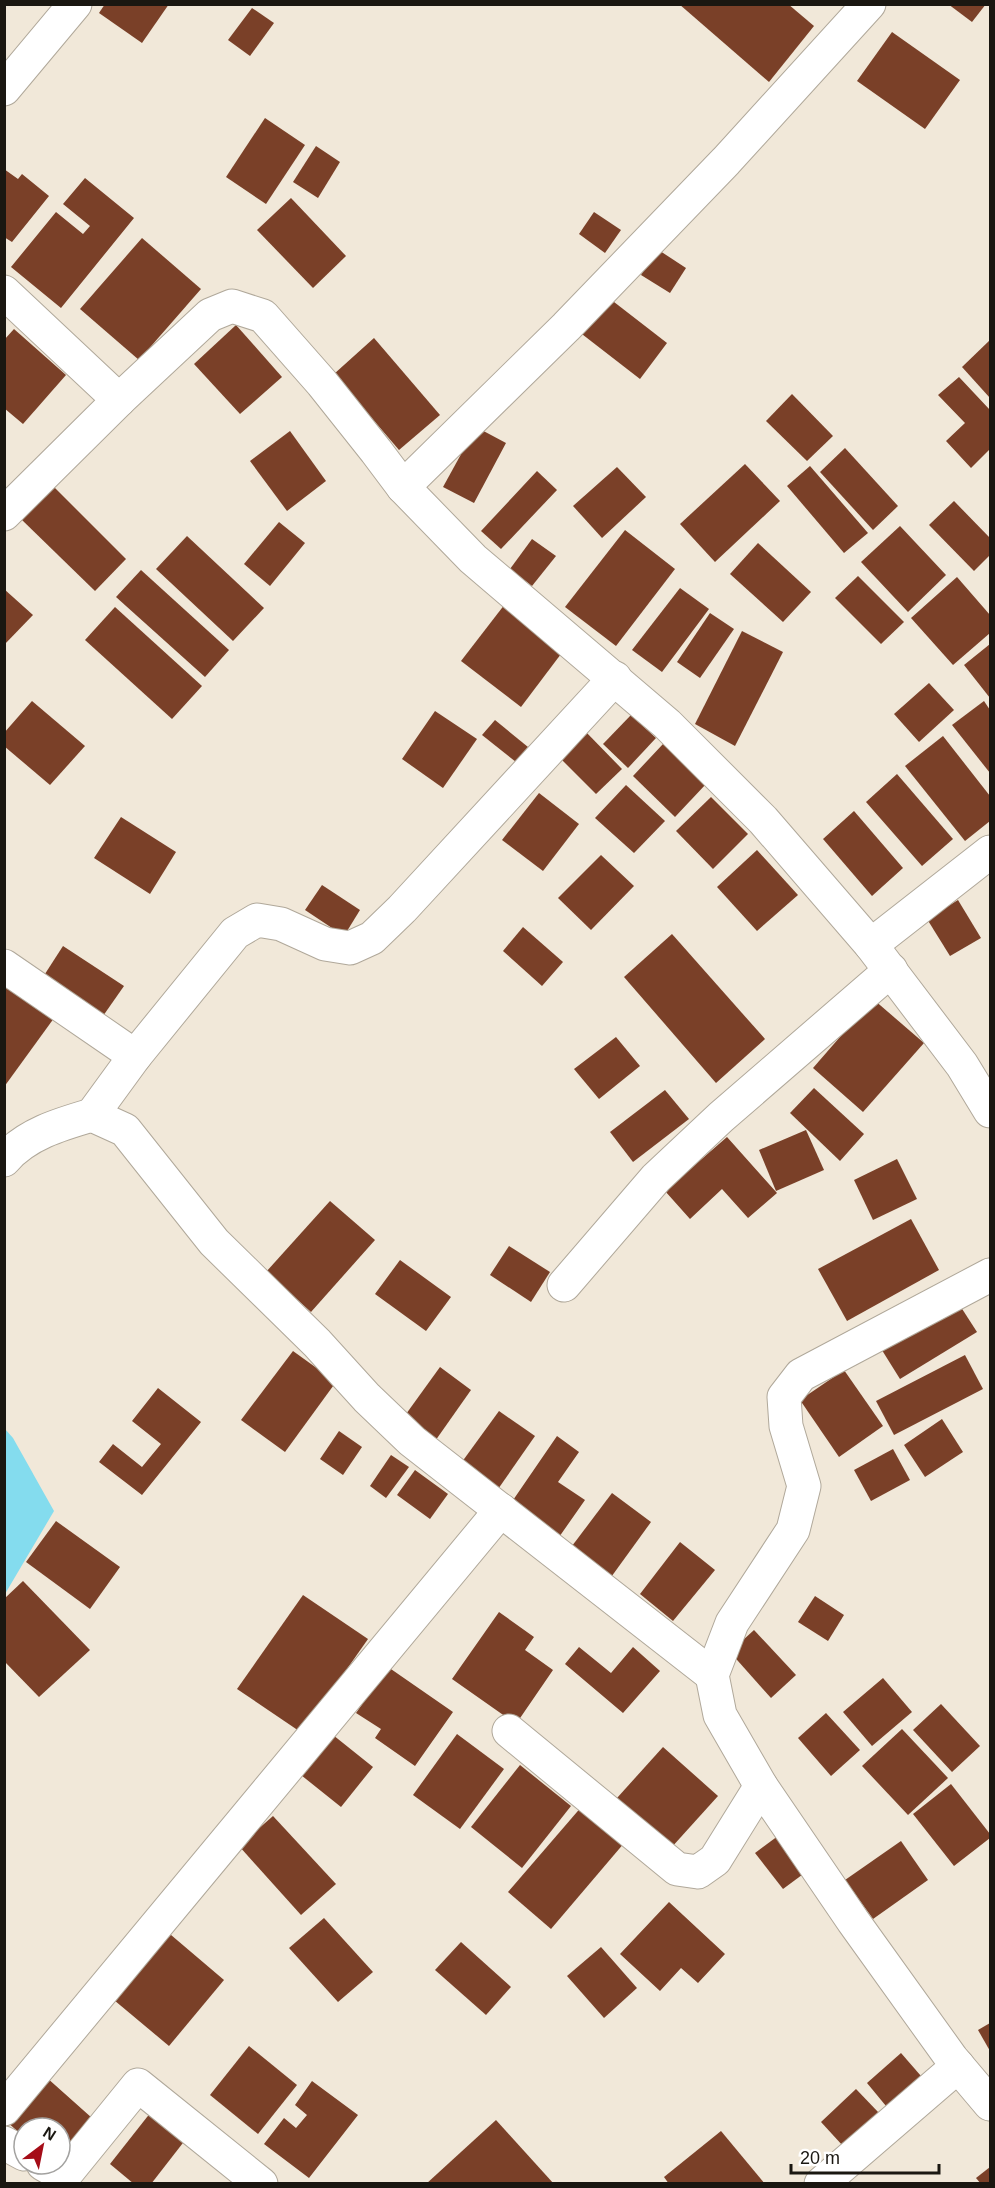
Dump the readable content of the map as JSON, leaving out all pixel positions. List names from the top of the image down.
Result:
{
  "scale_bar": "20 m",
  "north": "top right"
}
